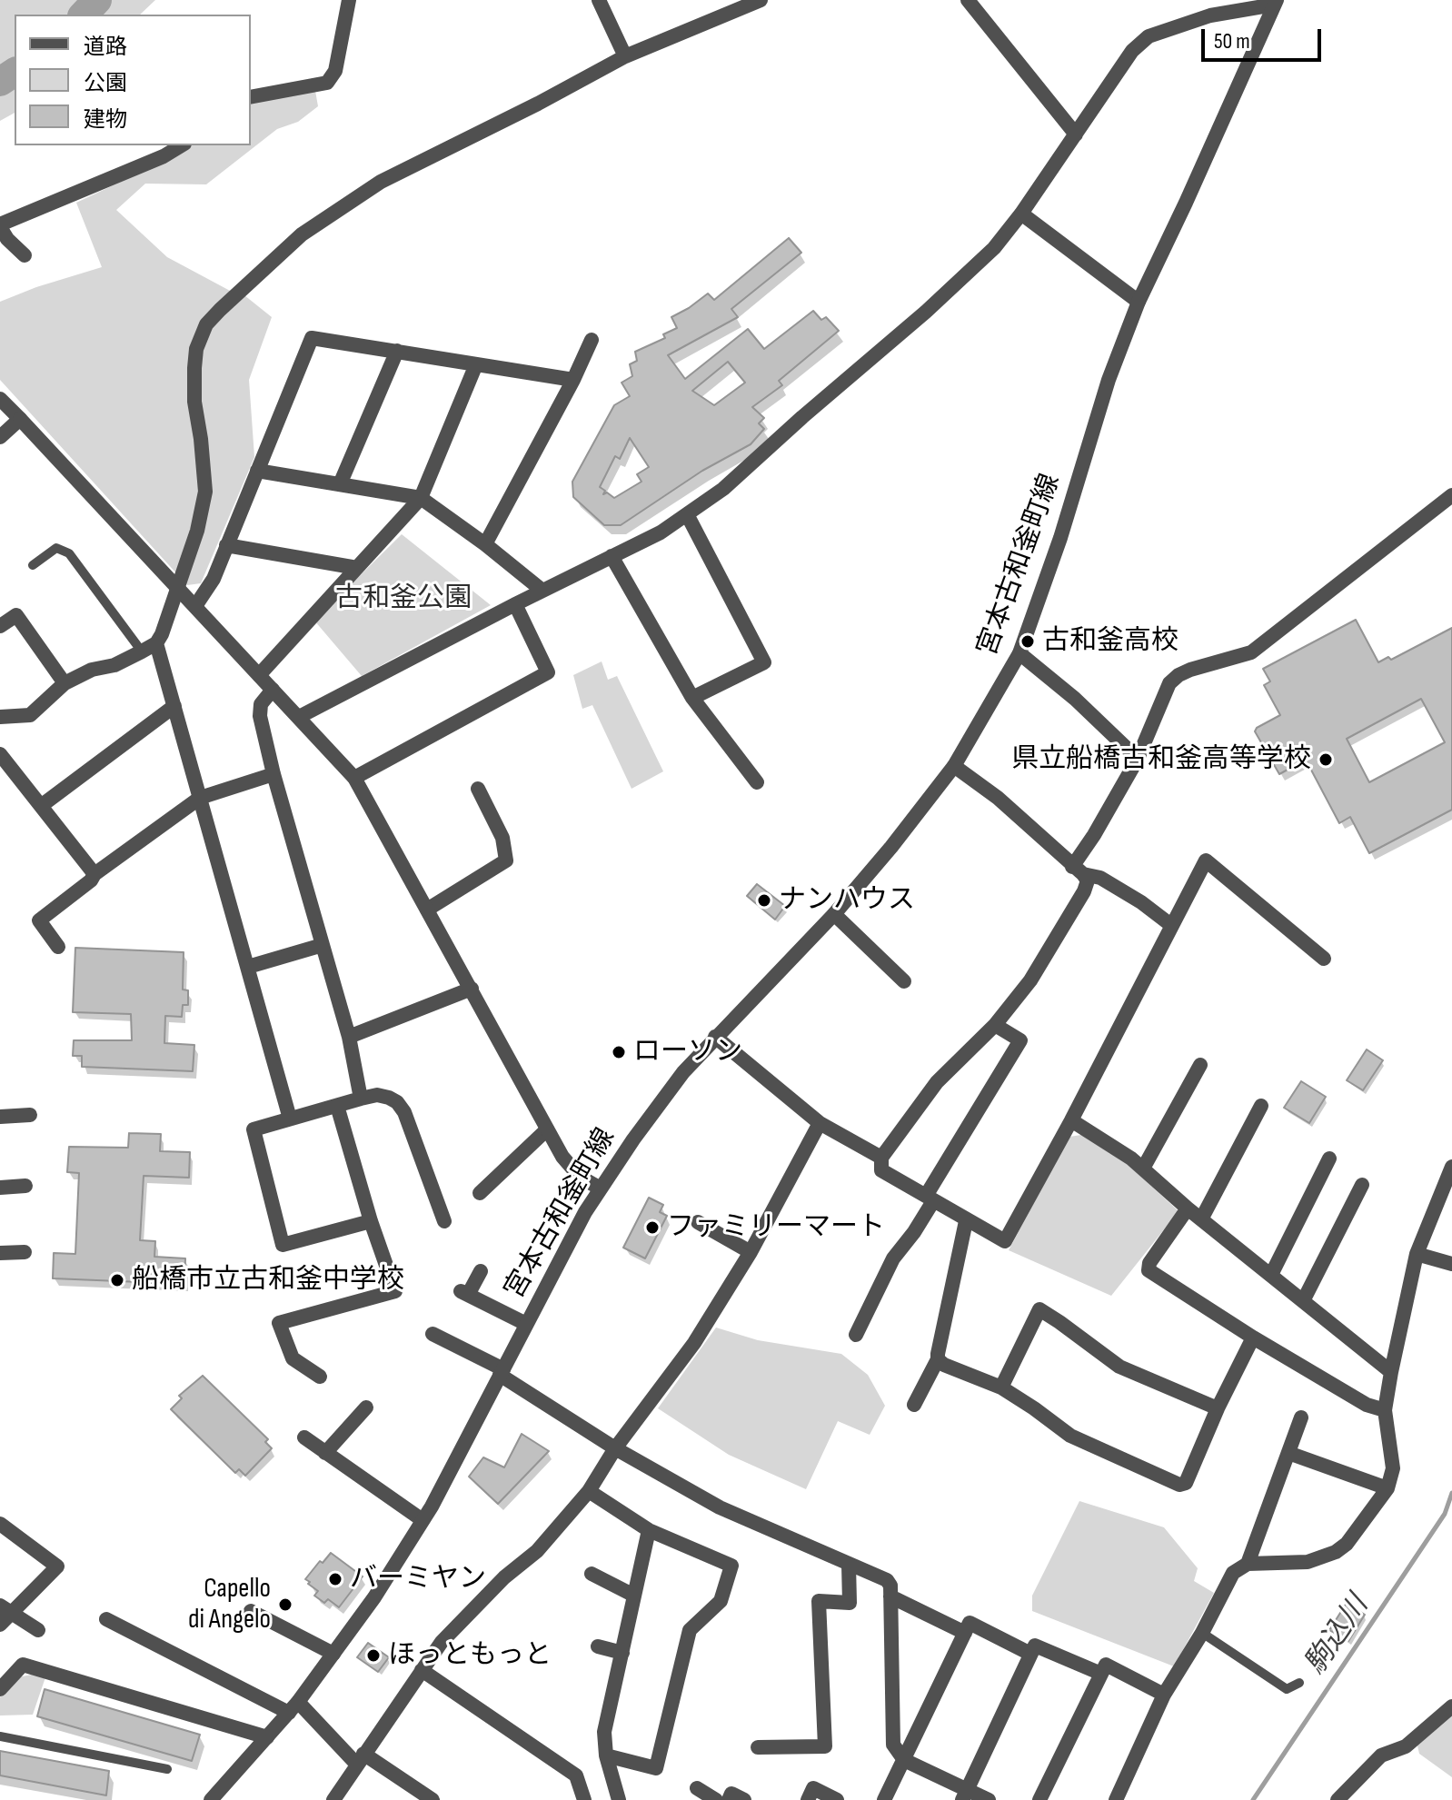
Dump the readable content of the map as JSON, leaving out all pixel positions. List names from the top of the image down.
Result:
{
  "streets": {
    "street": ["宮本古和釜町線"]
  },
  "water": ["駒込川"],
  "parks": ["古和釜公園"],
  "places": [
    "古和釜高校",
    "県立船橋古和釜高等学校",
    "ナンハウス",
    "ローソン",
    "ファミリーマート",
    "船橋市立古和釜中学校",
    "バーミヤン",
    "Capello di Angelo",
    "ほっともっと"
  ],
  "legend": ["道路", "公園", "建物"],
  "scale_bar": "50 m"
}
